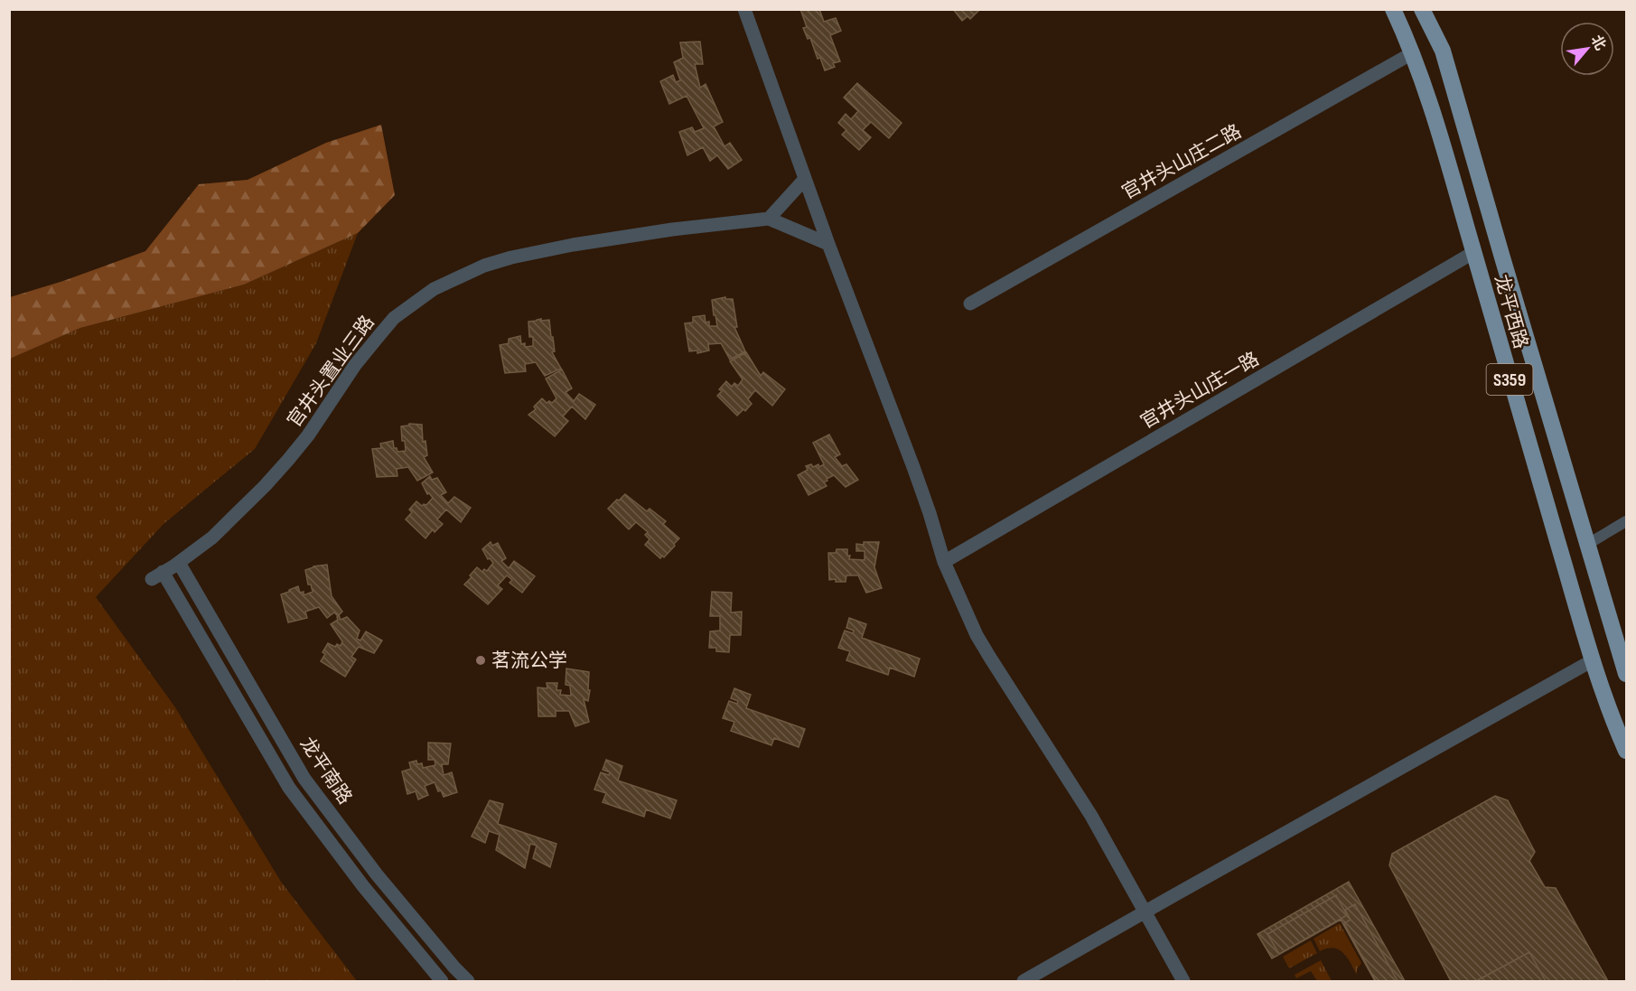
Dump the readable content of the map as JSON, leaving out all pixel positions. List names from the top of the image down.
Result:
{
  "streets": {
    "main road": ["龙平西路", "S359"],
    "street": [
      "官井头山庄二路",
      "官井头置业三路",
      "官井头山庄一路",
      "龙平南路"
    ]
  },
  "crossings": [
    ["官井头山庄二路", "龙平西路"],
    ["龙平西路", "官井头山庄一路"],
    ["官井头置业三路", "龙平南路"]
  ],
  "places": ["茗流公学"],
  "north": "top right"
}
